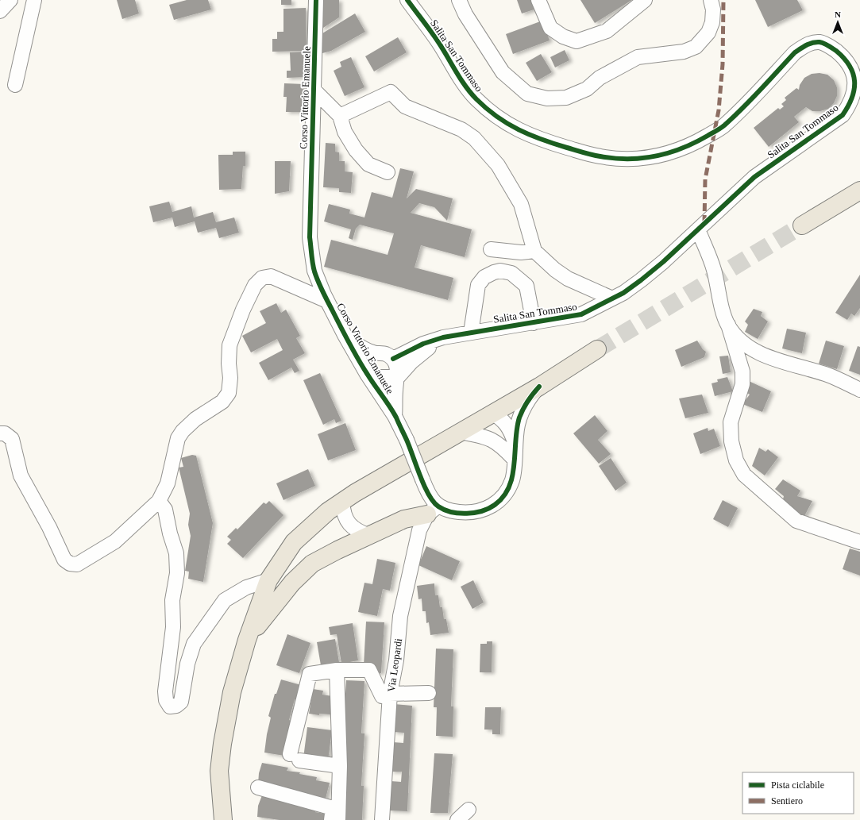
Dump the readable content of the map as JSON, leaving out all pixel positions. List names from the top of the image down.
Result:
{
  "streets": {
    "street": ["Salita San Tommaso", "Corso Vittorio Emanuele", "Via Leopardi"]
  },
  "crossings": [
    ["Salita San Tommaso", "Corso Vittorio Emanuele"],
    ["Corso Vittorio Emanuele", "Via Leopardi"]
  ],
  "legend": ["Pista ciclabile", "Sentiero"],
  "north": "top"
}
